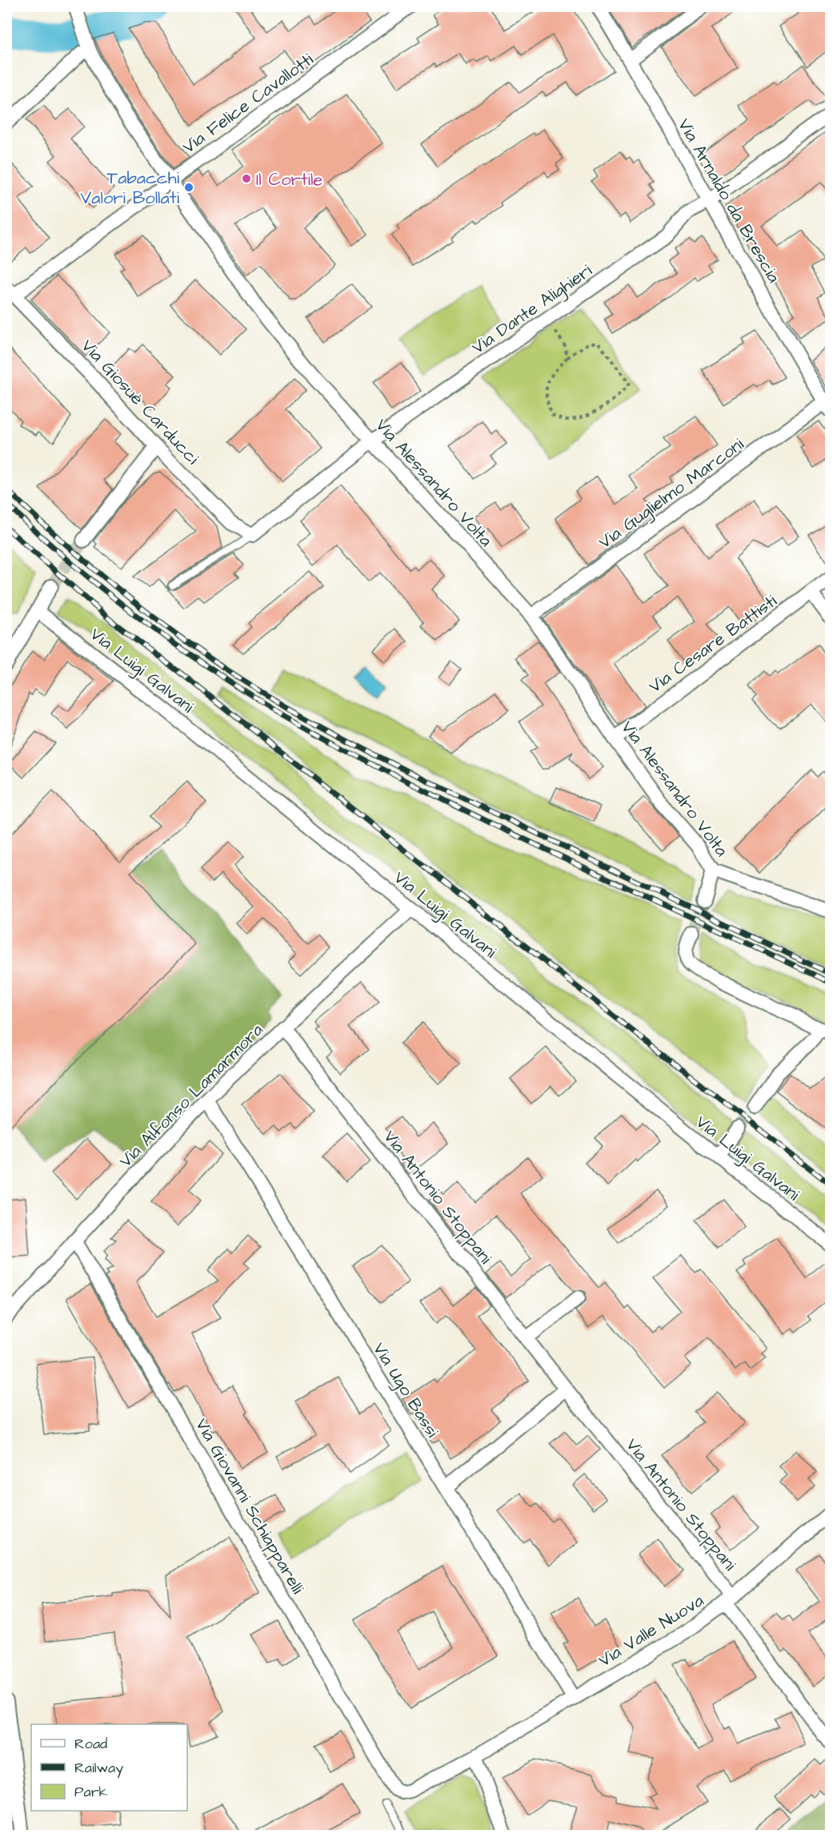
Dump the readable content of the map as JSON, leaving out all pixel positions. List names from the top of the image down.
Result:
{
  "streets": {
    "street": [
      "Via Felice Cavallotti",
      "Via Arnaldo da Brescia",
      "Via Dante Alighieri",
      "Via Giosuè Carducci",
      "Via Alessandro Volta",
      "Via Guglielmo Marconi",
      "Via Cesare Battisti",
      "Via Luigi Galvani",
      "Via Alfonso Lamarmora",
      "Via Antonio Stoppani",
      "Via Ugo Bassi",
      "Via Giovanni Schiapparelli",
      "Via Valle Nuova"
    ]
  },
  "crossings": [
    ["Via Felice Cavallotti", "Via Giosuè Carducci"],
    ["Via Felice Cavallotti", "Via Alessandro Volta"],
    ["Via Arnaldo da Brescia", "Via Dante Alighieri"],
    ["Via Arnaldo da Brescia", "Via Guglielmo Marconi"],
    ["Via Dante Alighieri", "Via Giosuè Carducci"],
    ["Via Dante Alighieri", "Via Alessandro Volta"],
    ["Via Alessandro Volta", "Via Guglielmo Marconi"],
    ["Via Alessandro Volta", "Via Cesare Battisti"],
    ["Via Luigi Galvani", "Via Alfonso Lamarmora"],
    ["Via Alfonso Lamarmora", "Via Antonio Stoppani"],
    ["Via Alfonso Lamarmora", "Via Ugo Bassi"],
    ["Via Alfonso Lamarmora", "Via Giovanni Schiapparelli"],
    ["Via Antonio Stoppani", "Via Valle Nuova"],
    ["Via Ugo Bassi", "Via Valle Nuova"],
    ["Via Giovanni Schiapparelli", "Via Valle Nuova"]
  ],
  "places": ["Il Cortile", "Tabacchi Valori Bollati"],
  "legend": ["Road", "Railway", "Park"]
}
